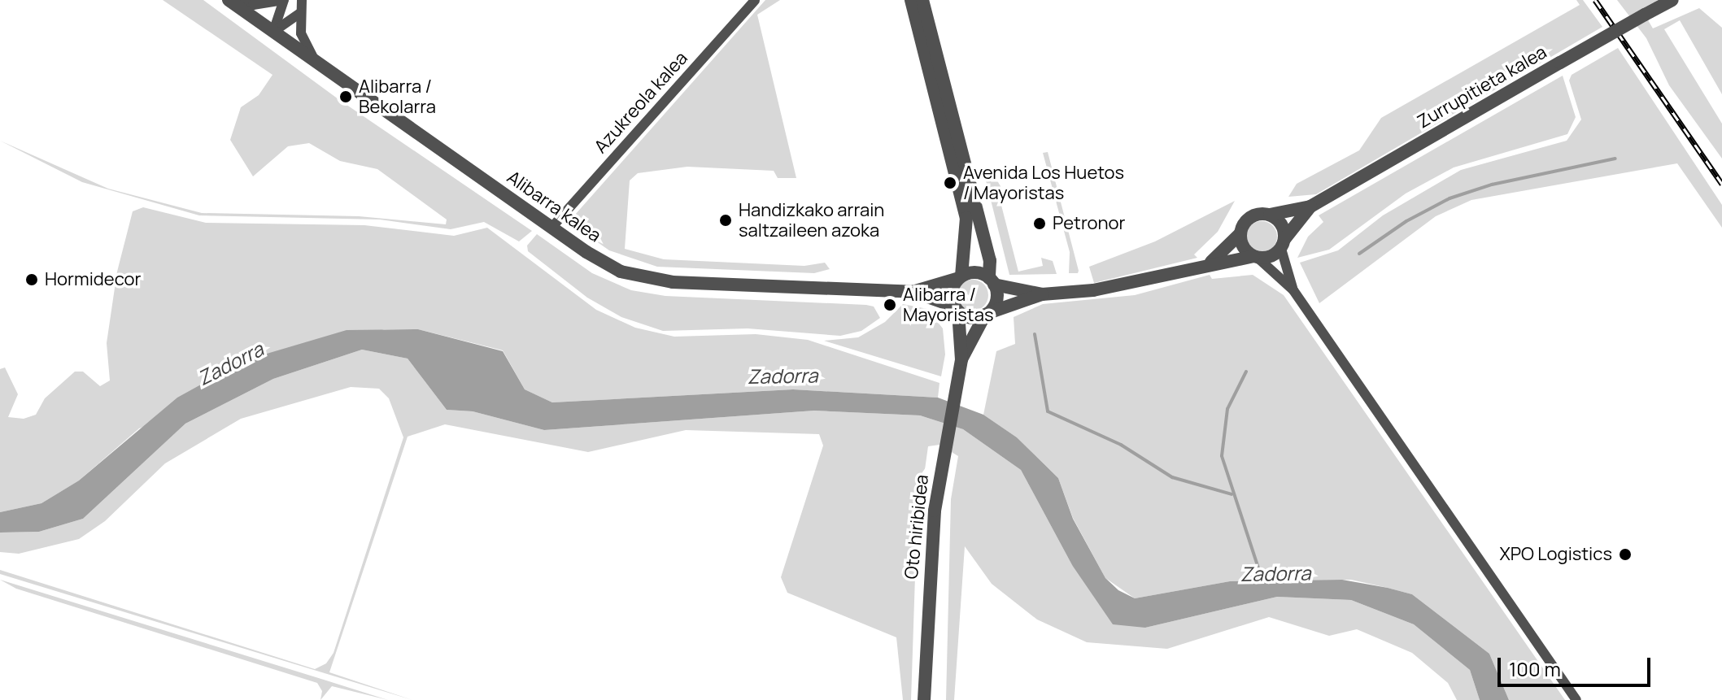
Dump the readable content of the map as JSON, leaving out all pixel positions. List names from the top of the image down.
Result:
{
  "streets": {
    "street": [
      "Zurrupitieta kalea",
      "Azukreola kalea",
      "Alibarra kalea",
      "Oto hiribidea"
    ]
  },
  "crossings": [
    ["Azukreola kalea", "Alibarra kalea"],
    ["Alibarra kalea", "Oto hiribidea"]
  ],
  "water": ["Zadorra"],
  "places": [
    "Alibarra / Bekolarra",
    "Avenida Los Huetos / Mayoristas",
    "Handizkako arrain saltzaileen azoka",
    "Petronor",
    "Hormidecor",
    "Alibarra / Mayoristas",
    "XPO Logistics"
  ],
  "scale_bar": "100 m"
}
